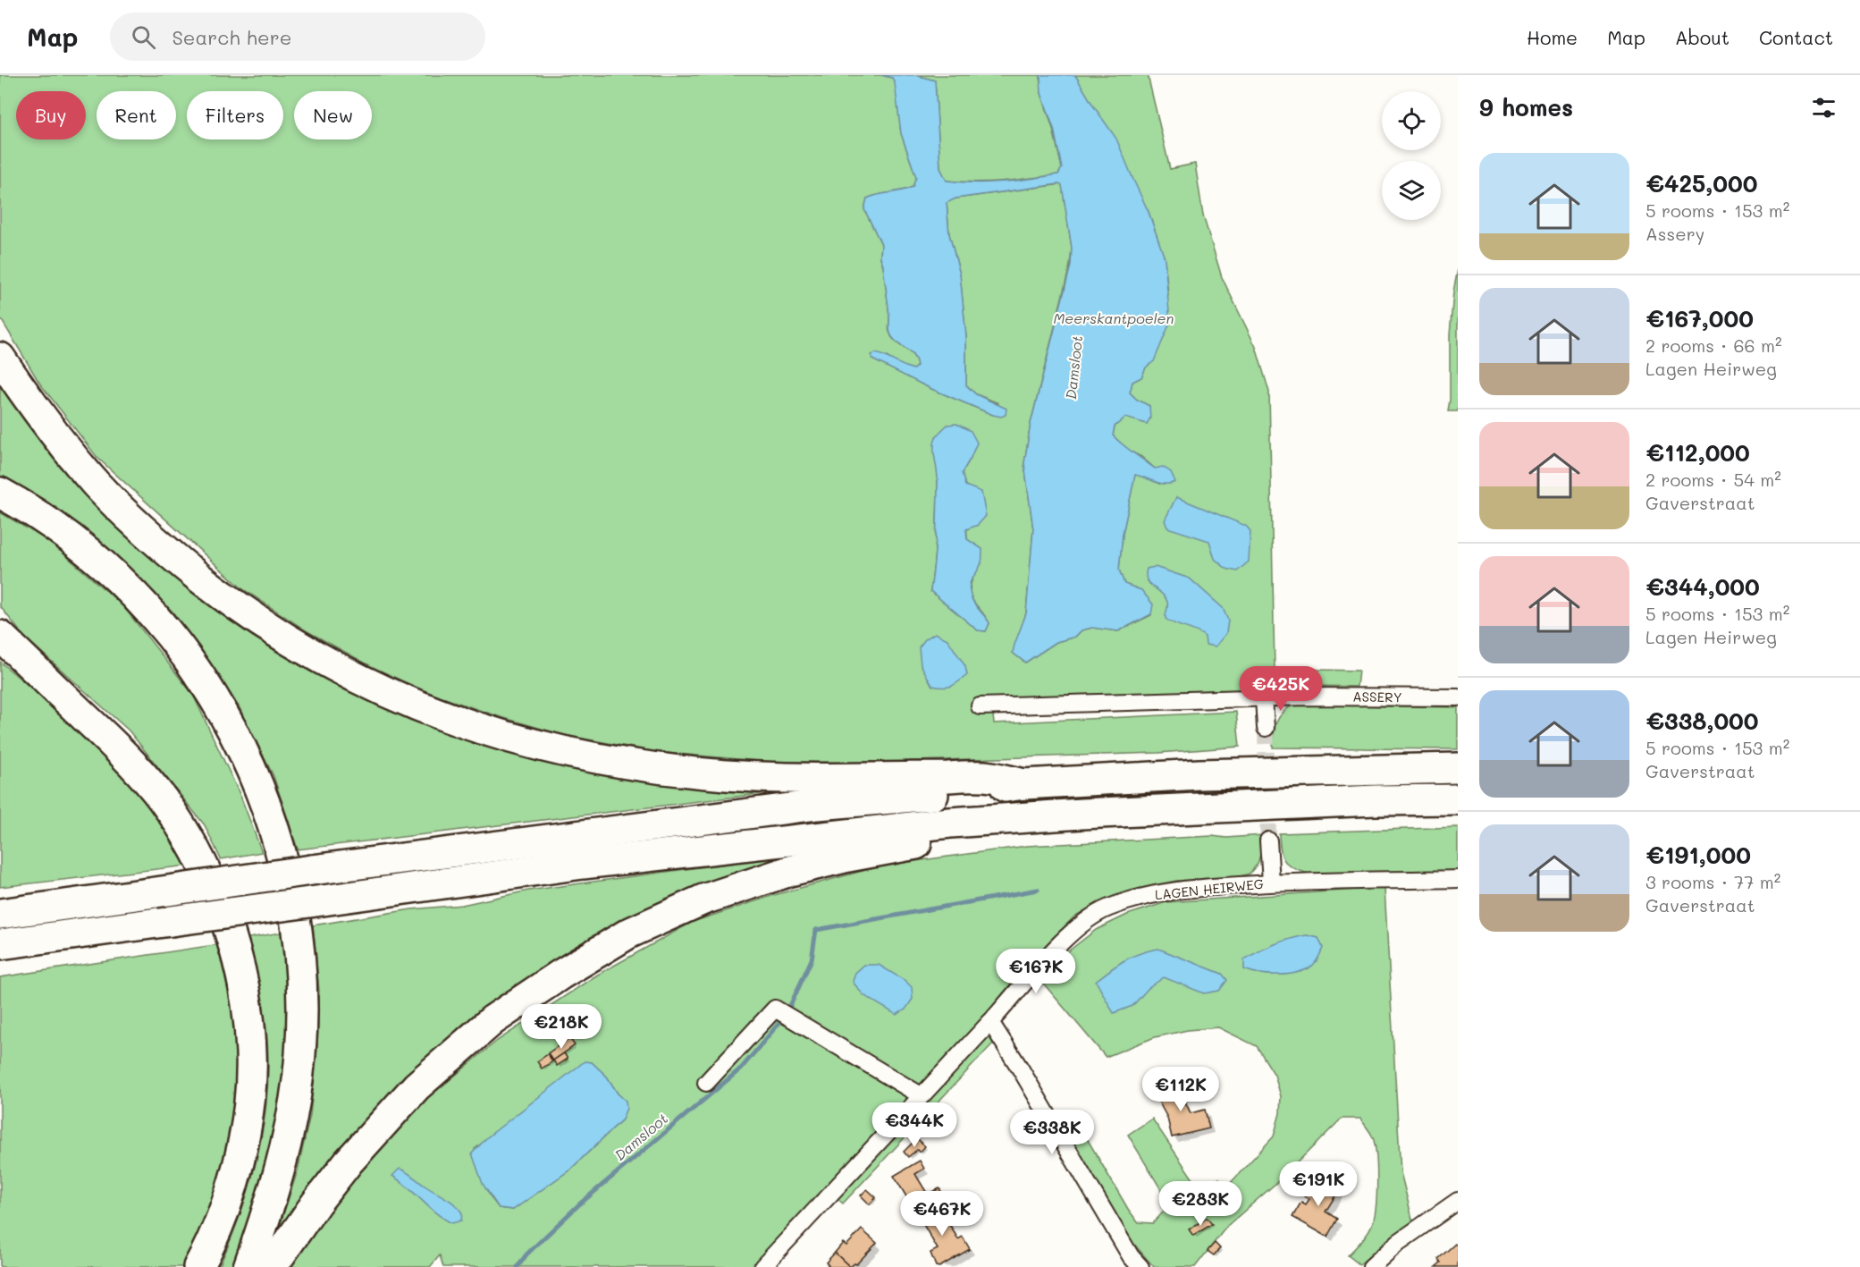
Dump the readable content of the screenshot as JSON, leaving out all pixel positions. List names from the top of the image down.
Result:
{
  "streets": {
    "street": ["ASSERY", "LAGEN HEIRWEG"]
  },
  "water": ["Meerskantpoelen", "Damsloot"],
  "page": {
    "header": "Map",
    "search": "Search here",
    "nav": [
      "Home",
      "Map",
      "About",
      "Contact"
    ],
    "heading": "9 homes",
    "chip": [
      "Buy",
      "Rent",
      "Filters",
      "New"
    ],
    "list": [
      {
        "name": "€425,000",
        "note": "5 rooms · 153 m² · Assery"
      },
      {
        "name": "€167,000",
        "note": "2 rooms · 66 m² · Lagen Heirweg"
      },
      {
        "name": "€112,000",
        "note": "2 rooms · 54 m² · Gaverstraat"
      },
      {
        "name": "€344,000",
        "note": "5 rooms · 153 m² · Lagen Heirweg"
      },
      {
        "name": "€338,000",
        "note": "5 rooms · 153 m² · Gaverstraat"
      },
      {
        "name": "€191,000",
        "note": "3 rooms · 77 m² · Gaverstraat"
      }
    ],
    "price": [
      "€425K",
      "€167K",
      "€218K",
      "€112K",
      "€344K",
      "€338K",
      "€191K",
      "€283K",
      "€467K"
    ]
  }
}
